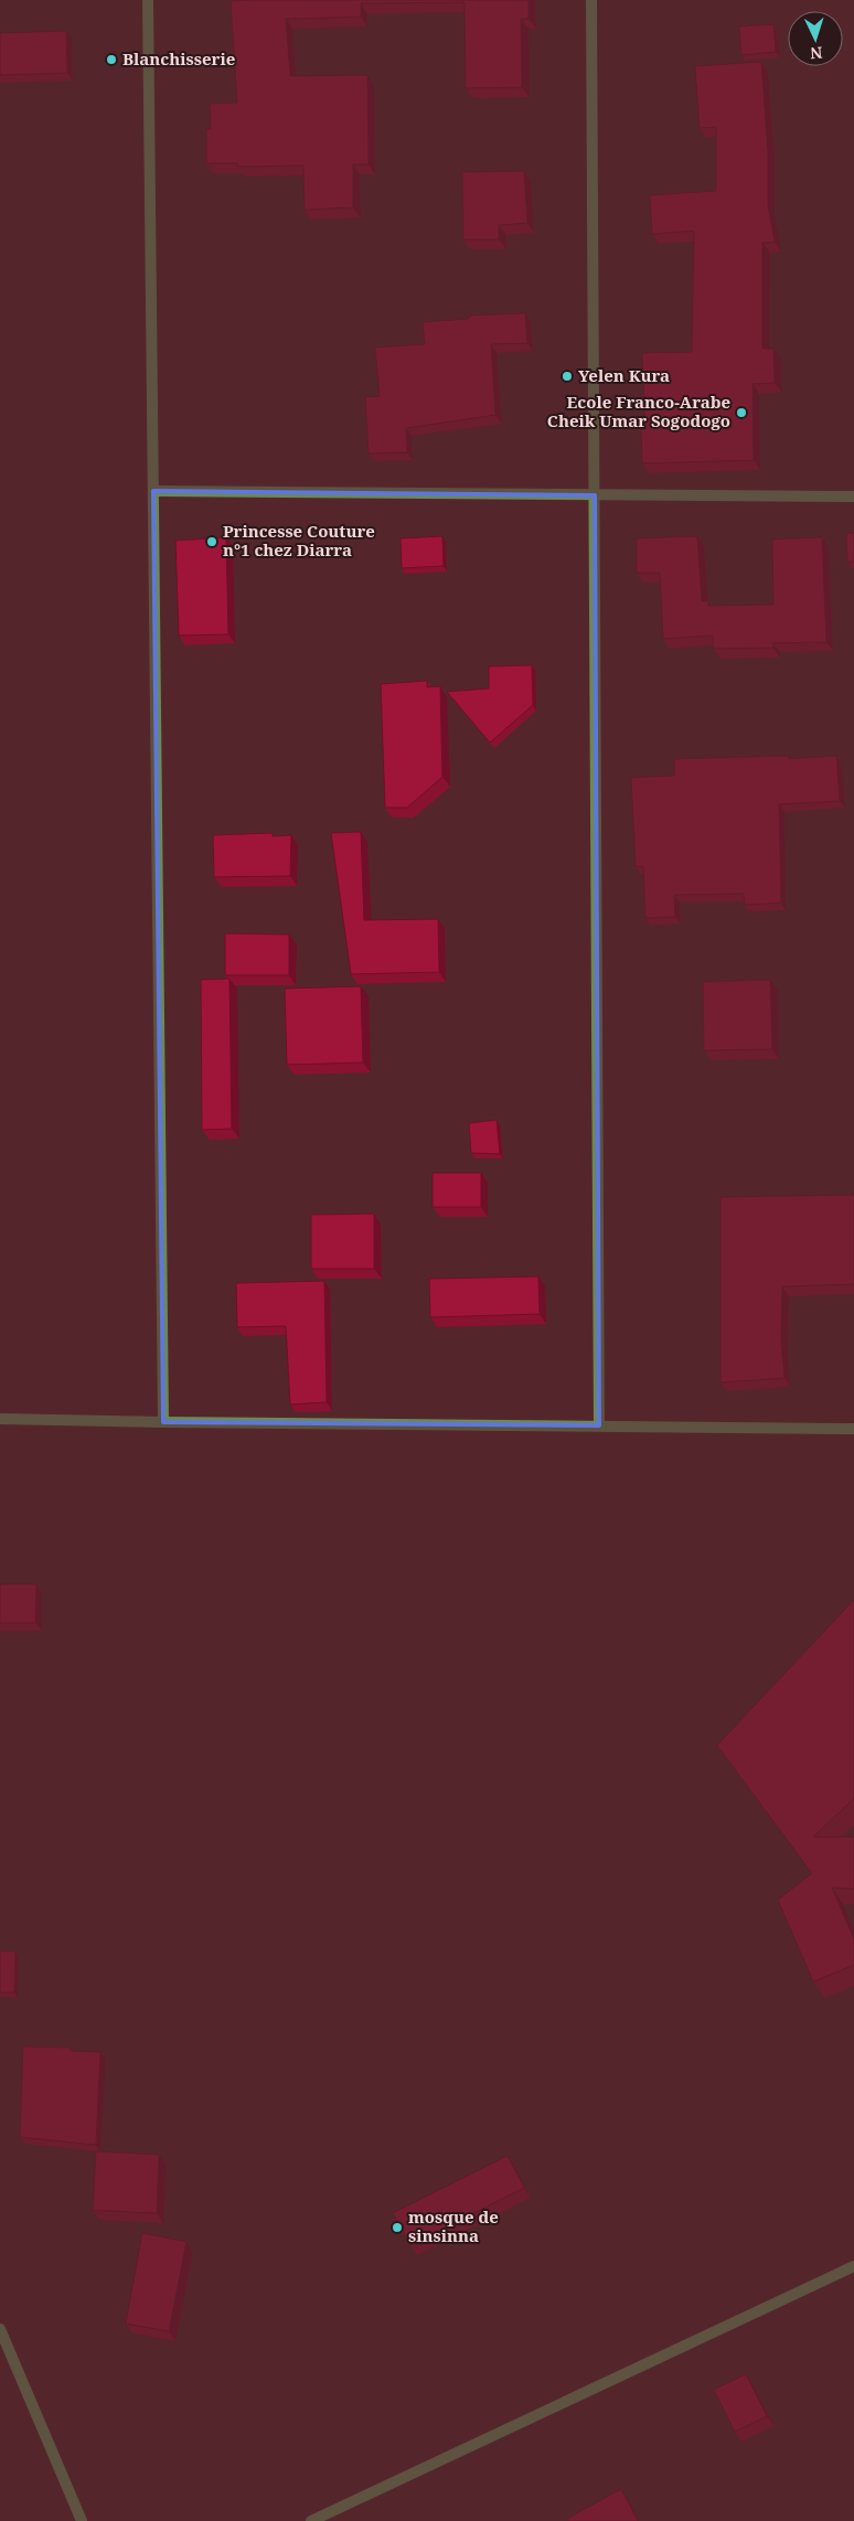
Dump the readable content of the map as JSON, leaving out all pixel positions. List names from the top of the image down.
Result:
{
  "places": [
    "Blanchisserie",
    "Yelen Kura",
    "Ecole Franco-Arabe Cheik Umar Sogodogo",
    "Princesse Couture n°1 chez Diarra",
    "mosque de sinsinna"
  ],
  "north": "bottom"
}
